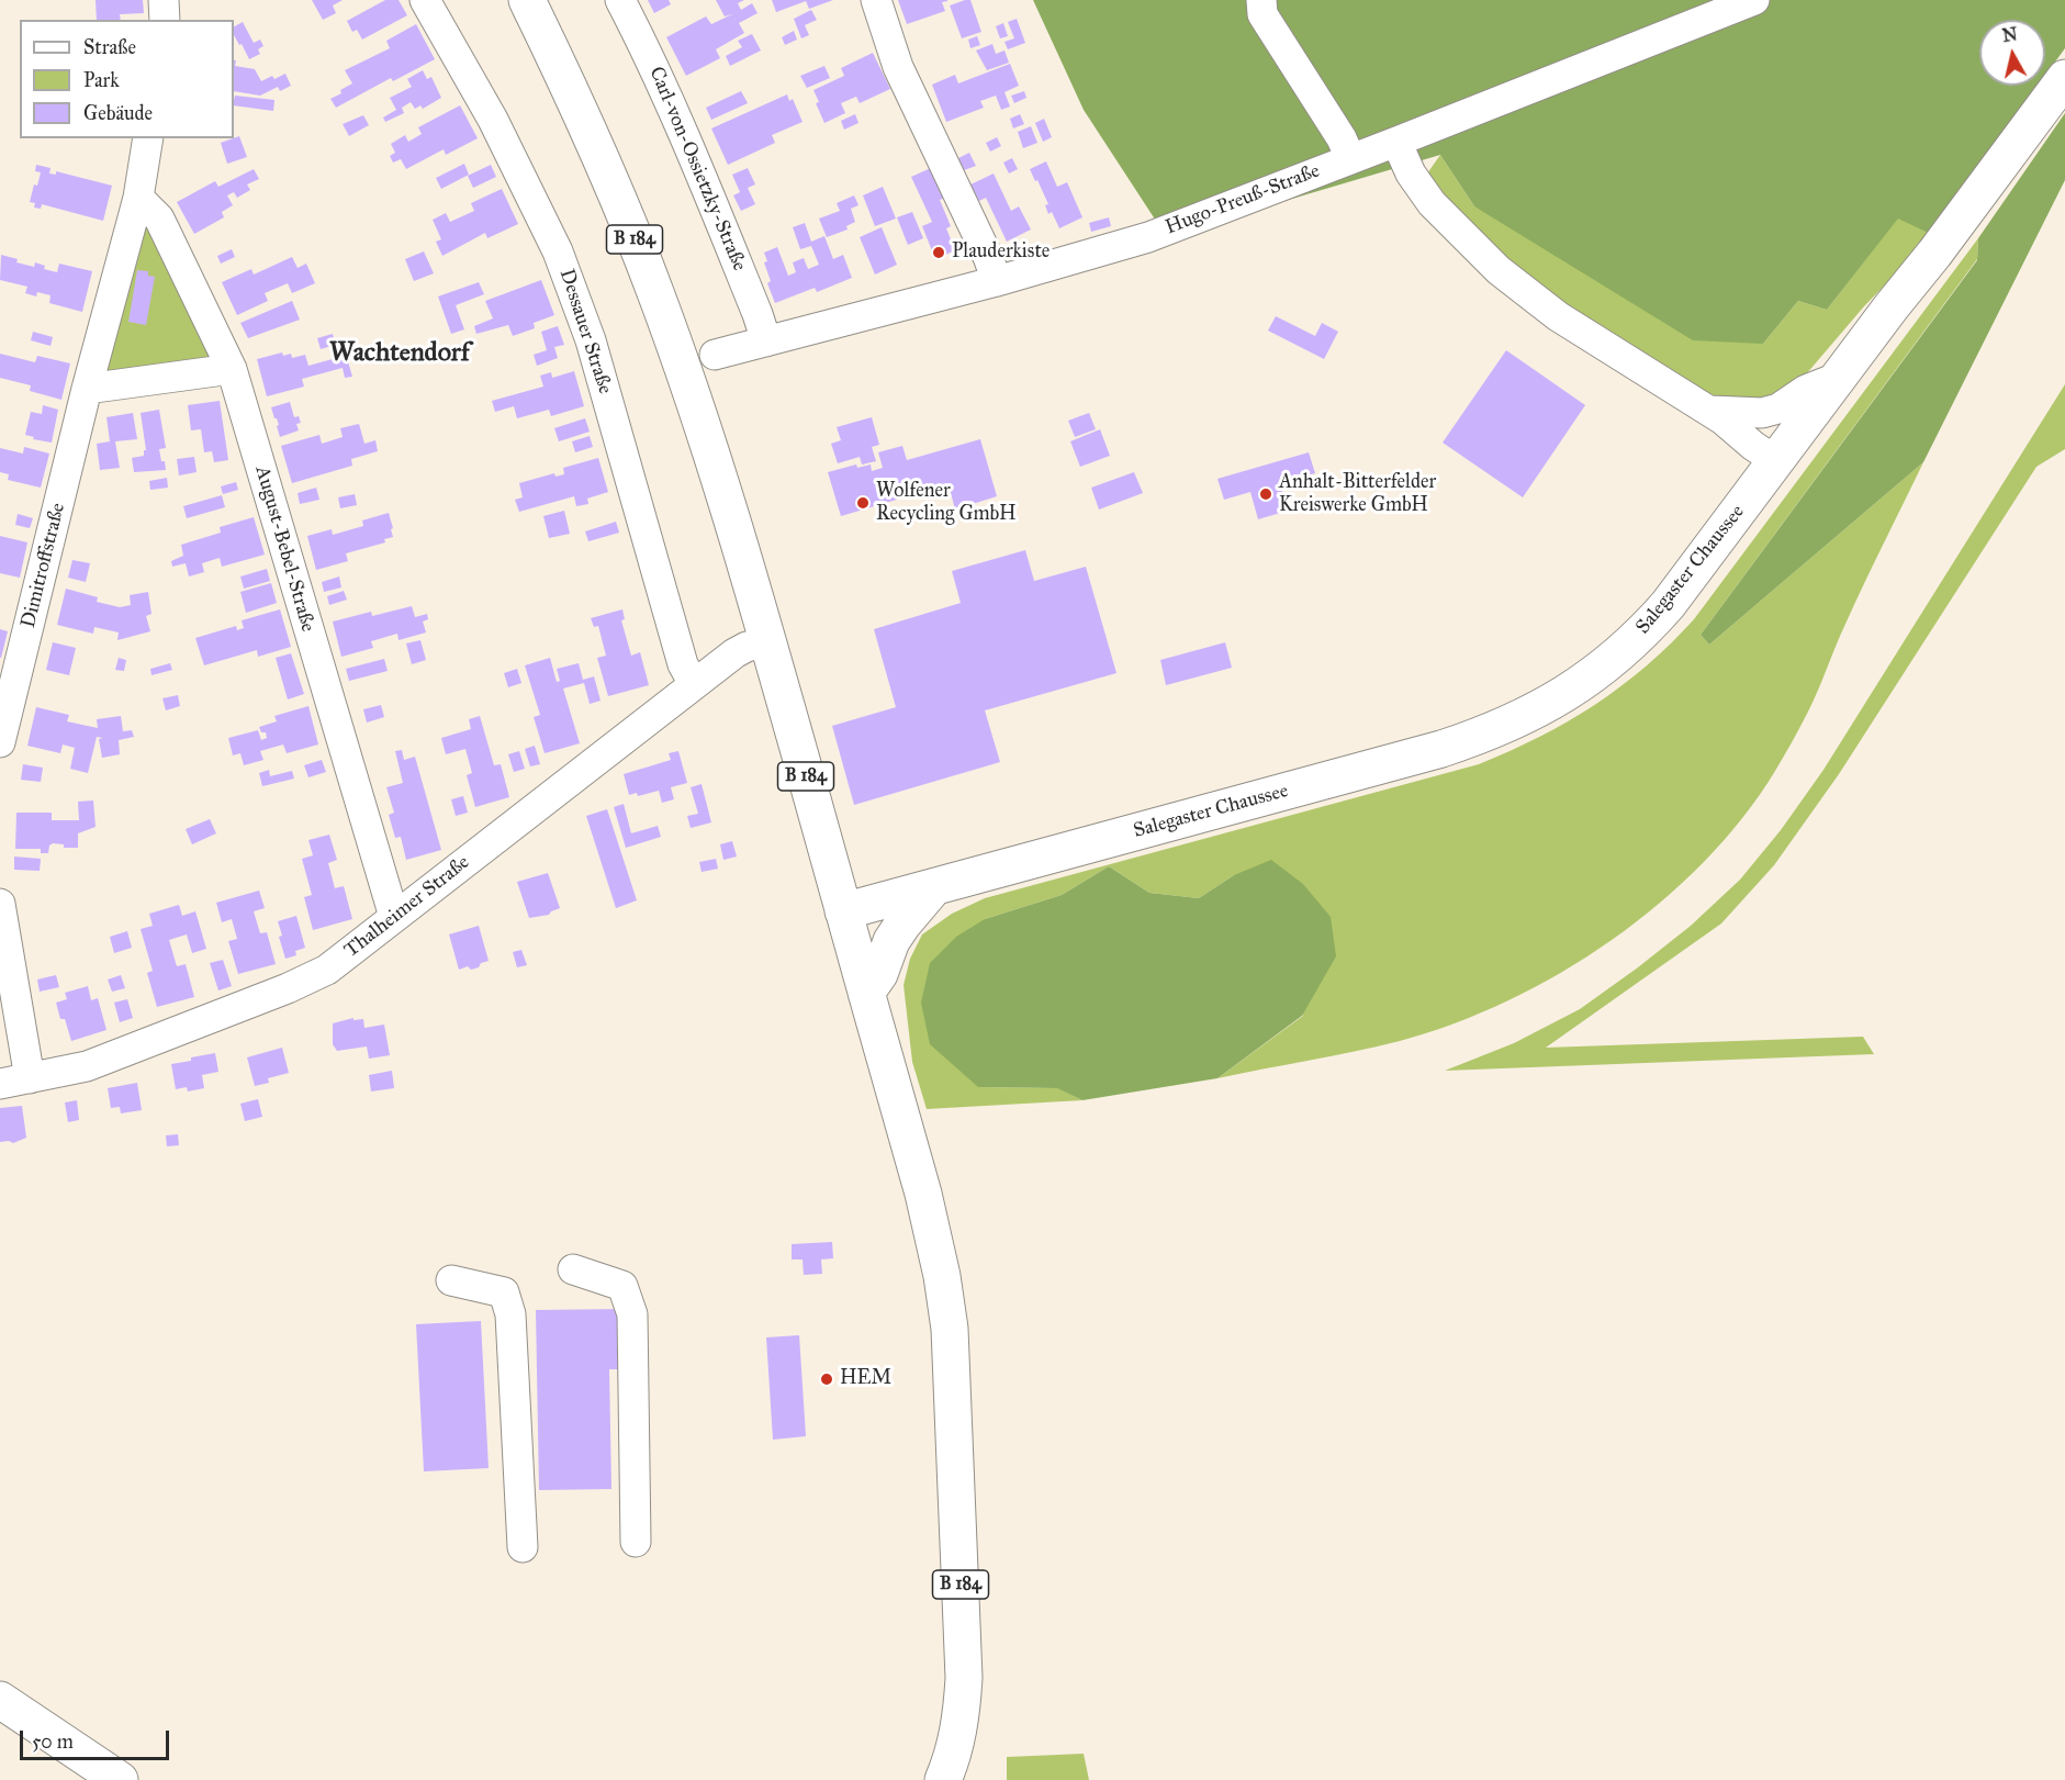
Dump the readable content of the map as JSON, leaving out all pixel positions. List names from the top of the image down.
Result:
{
  "streets": {
    "main road": ["B 184", "Salegaster Chaussee"],
    "street": [
      "Carl-von-Ossietzky-Straße",
      "Hugo-Preuß-Straße",
      "Dessauer Straße",
      "August-Bebel-Straße",
      "Dimitroffstraße",
      "Thalheimer Straße"
    ]
  },
  "crossings": [
    ["Carl-von-Ossietzky-Straße", "Hugo-Preuß-Straße"],
    ["B 184", "Salegaster Chaussee"],
    ["B 184", "Thalheimer Straße"],
    ["Dessauer Straße", "Thalheimer Straße"],
    ["August-Bebel-Straße", "Dimitroffstraße"],
    ["August-Bebel-Straße", "Thalheimer Straße"]
  ],
  "districts": ["Wachtendorf"],
  "places": [
    "Plauderkiste",
    "Anhalt-Bitterfelder Kreiswerke GmbH",
    "Wolfener Recycling GmbH",
    "HEM"
  ],
  "legend": ["Straße", "Park", "Gebäude"],
  "scale_bar": "50 m",
  "north": "top"
}
